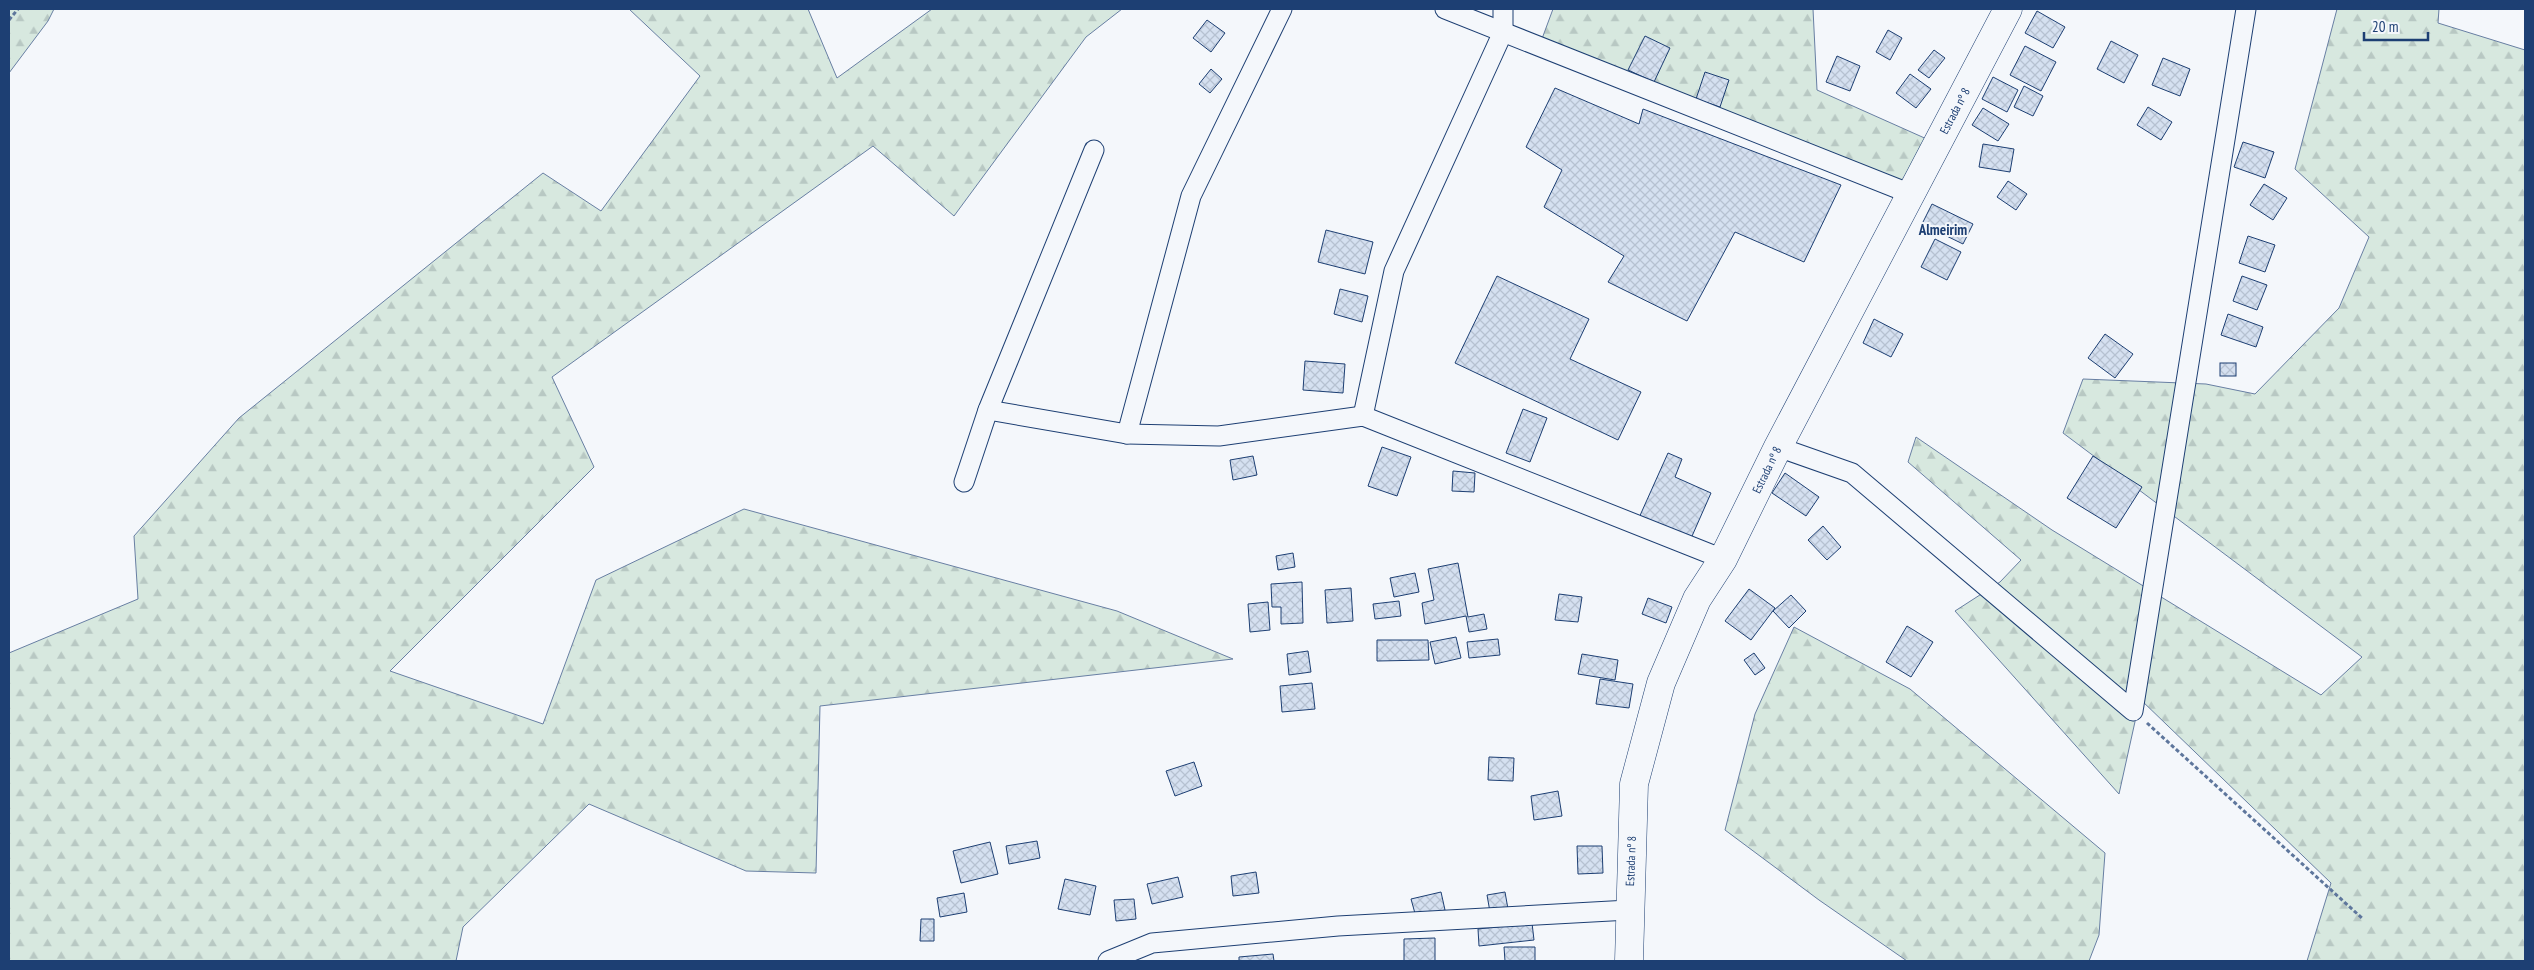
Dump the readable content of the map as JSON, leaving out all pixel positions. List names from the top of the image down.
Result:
{
  "streets": {
    "main road": ["Estrada nº 8"]
  },
  "districts": ["Almeirim"],
  "scale_bar": "20 m"
}
